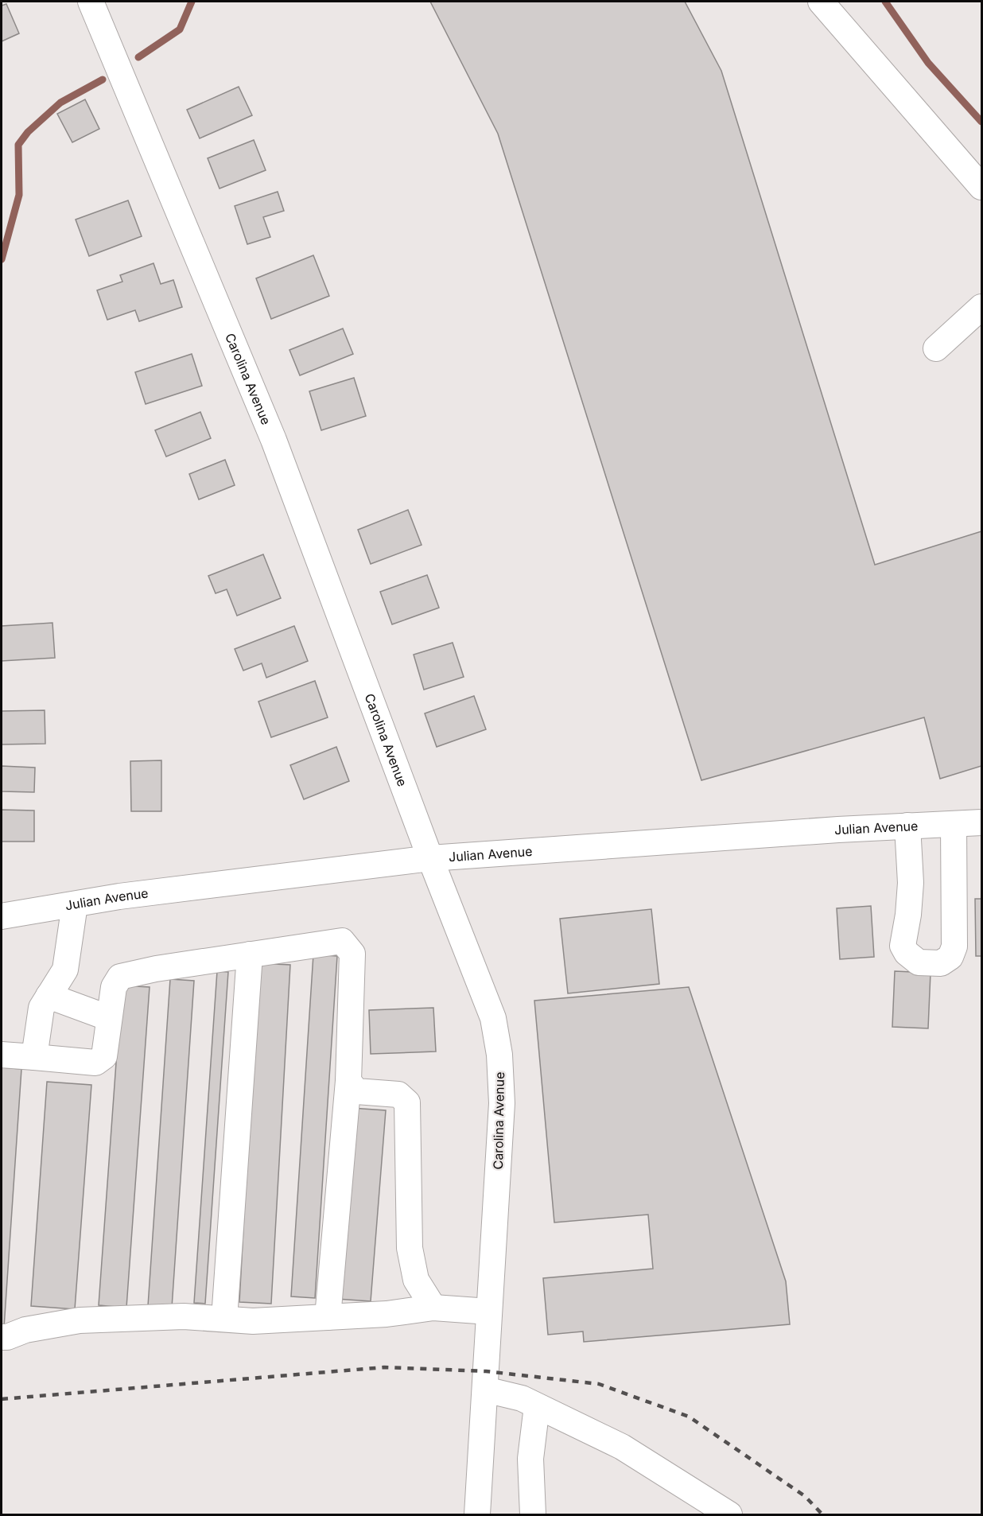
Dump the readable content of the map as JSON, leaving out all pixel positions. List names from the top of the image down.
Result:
{
  "streets": {
    "street": ["Carolina Avenue", "Julian Avenue"]
  },
  "crossings": [
    ["Carolina Avenue", "Julian Avenue"]
  ]
}
